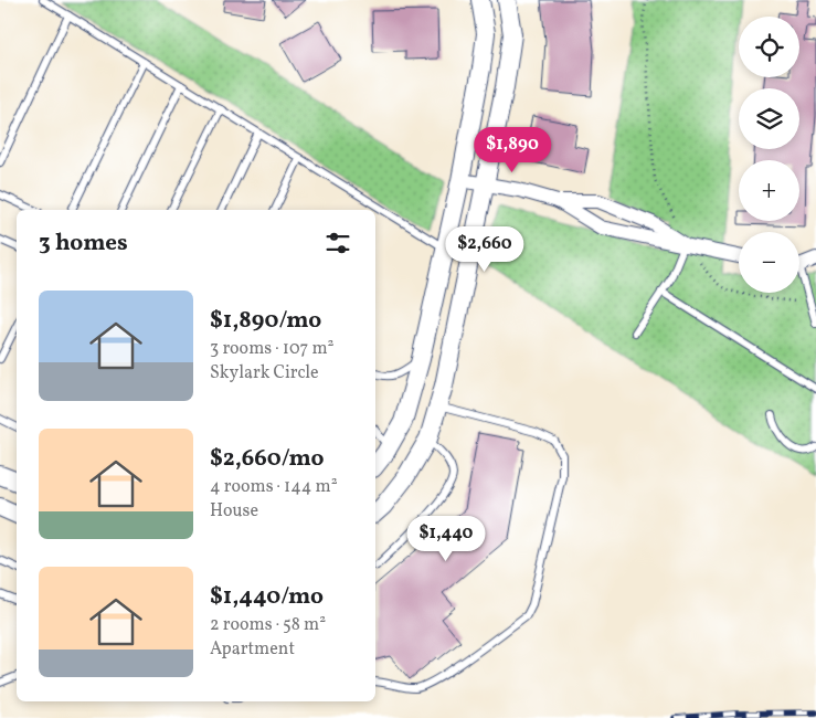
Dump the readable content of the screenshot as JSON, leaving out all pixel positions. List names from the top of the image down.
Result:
{
  "page": {
    "map_buttons": ["+", "−"],
    "price": ["$1,890", "$2,660", "$1,440"],
    "heading": "3 homes",
    "list": [
      {
        "name": "$1,890/mo",
        "note": "3 rooms · 107 m² · Skylark Circle"
      },
      {
        "name": "$2,660/mo",
        "note": "4 rooms · 144 m² · House"
      },
      {
        "name": "$1,440/mo",
        "note": "2 rooms · 58 m² · Apartment"
      }
    ]
  }
}
